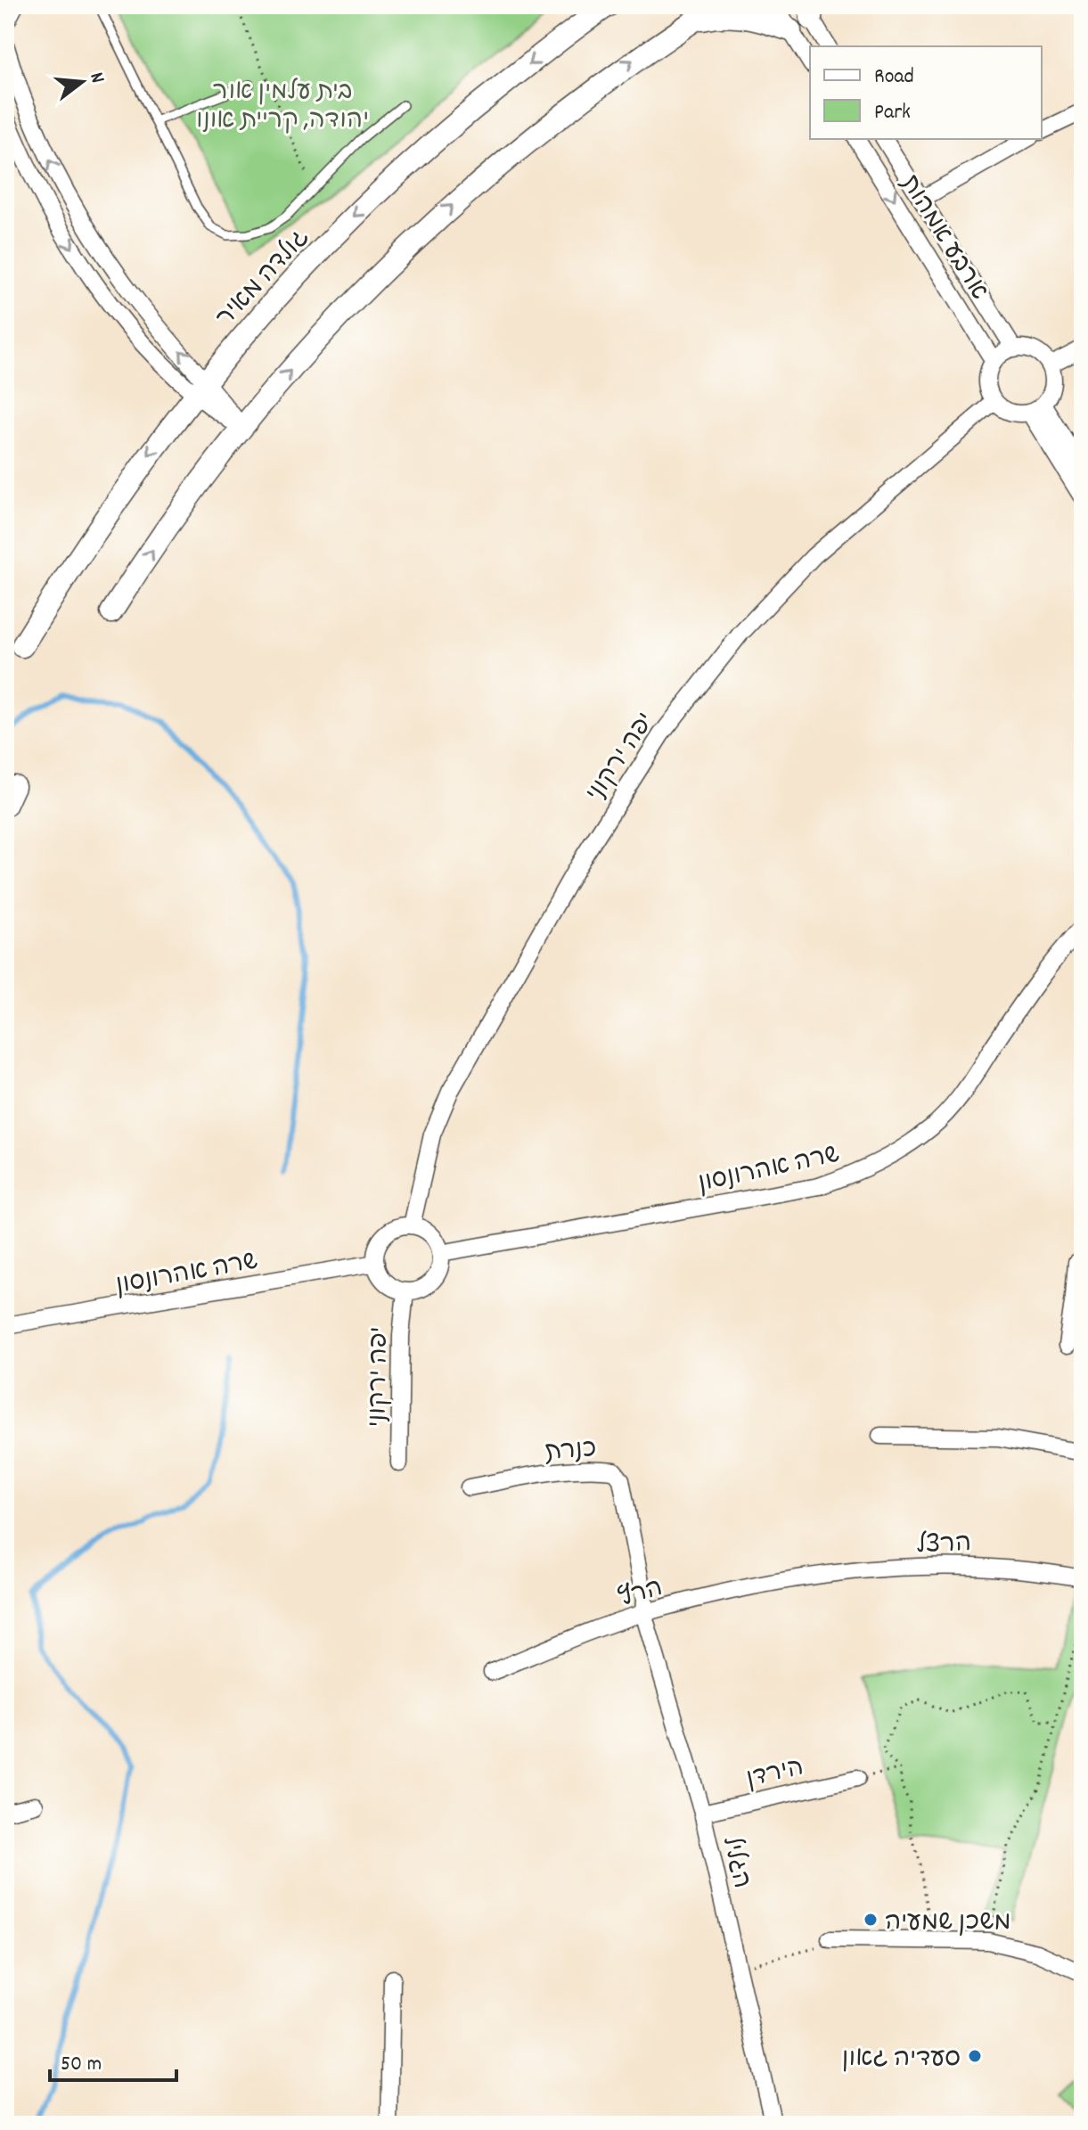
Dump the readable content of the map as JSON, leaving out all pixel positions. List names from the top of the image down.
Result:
{
  "streets": {
    "main road": ["גולדה מאיר"],
    "street": [
      "ארבע אמהות",
      "יפה ירקוני",
      "שרה אהרונסון",
      "כנרת",
      "הרצל",
      "הרץ",
      "הירדן",
      "הגליל"
    ]
  },
  "crossings": [
    ["ארבע אמהות", "יפה ירקוני"],
    ["יפה ירקוני", "שרה אהרונסון"],
    ["כנרת", "הרץ"],
    ["כנרת", "הגליל"],
    ["הרצל", "הרץ"],
    ["הרץ", "הגליל"],
    ["הירדן", "הגליל"]
  ],
  "parks": ["בית עלמין אור יהודה, קריית אונו"],
  "places": ["משכן שמעיה", "סעדיה גאון"],
  "legend": ["Road", "Park"],
  "scale_bar": "50 m",
  "north": "right"
}
